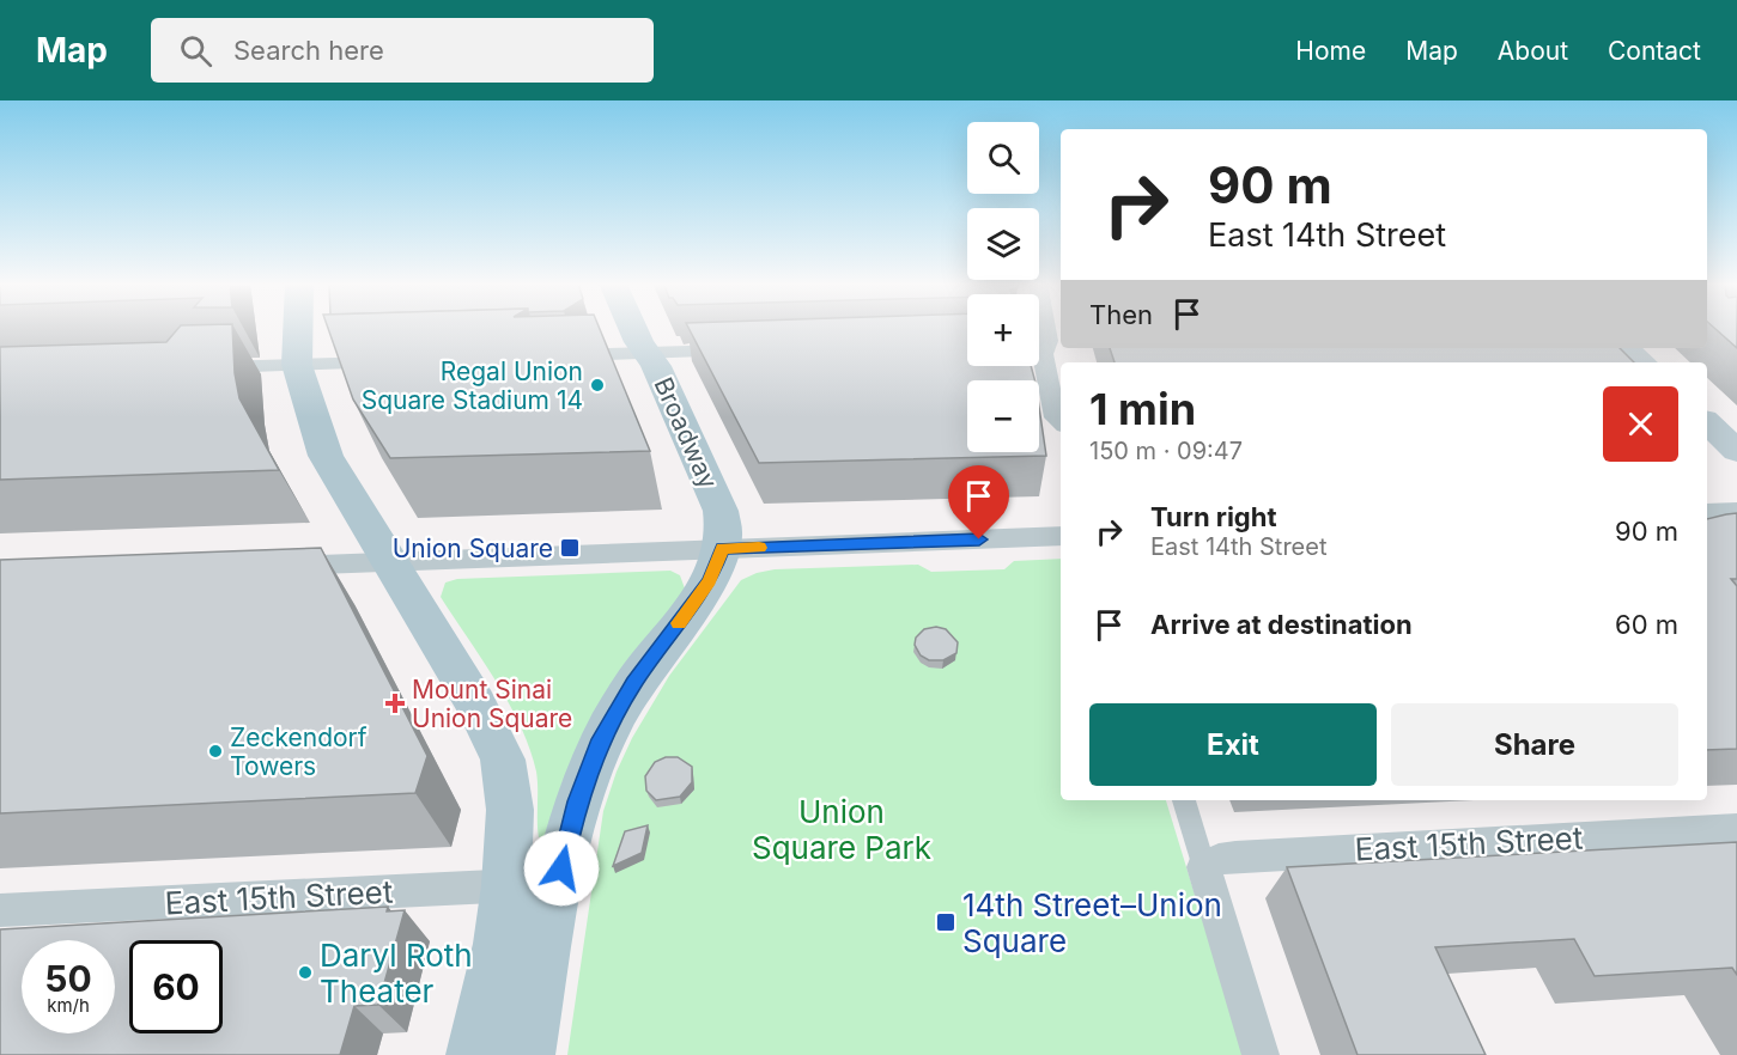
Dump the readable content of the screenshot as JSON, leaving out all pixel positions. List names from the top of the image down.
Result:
{
  "streets": {
    "main road": ["Broadway"],
    "street": ["East 15th Street"]
  },
  "parks": ["Union Square Park"],
  "places": {
    "other": ["Regal Union Square Stadium 14", "Zeckendorf Towers", "Daryl Roth Theater"],
    "transit": ["Union Square", "14th Street–Union Square"],
    "health": ["Mount Sinai Union Square"]
  },
  "page": {
    "header": "Map",
    "search": "Search here",
    "nav": [
      "Home",
      "Map",
      "About",
      "Contact"
    ],
    "map_buttons": ["+", "−"],
    "turn": ["90 m", "East 14th Street"],
    "then": "Then",
    "heading": ["1 min", "150 m · 09:47"],
    "list": [
      {
        "name": "Turn right",
        "note": "East 14th Street",
        "value": "90 m"
      },
      {
        "name": "Arrive at destination",
        "value": "60 m"
      }
    ],
    "buttons": ["Exit", "Share"],
    "speed": "50 km/h",
    "limit": "60"
  }
}
